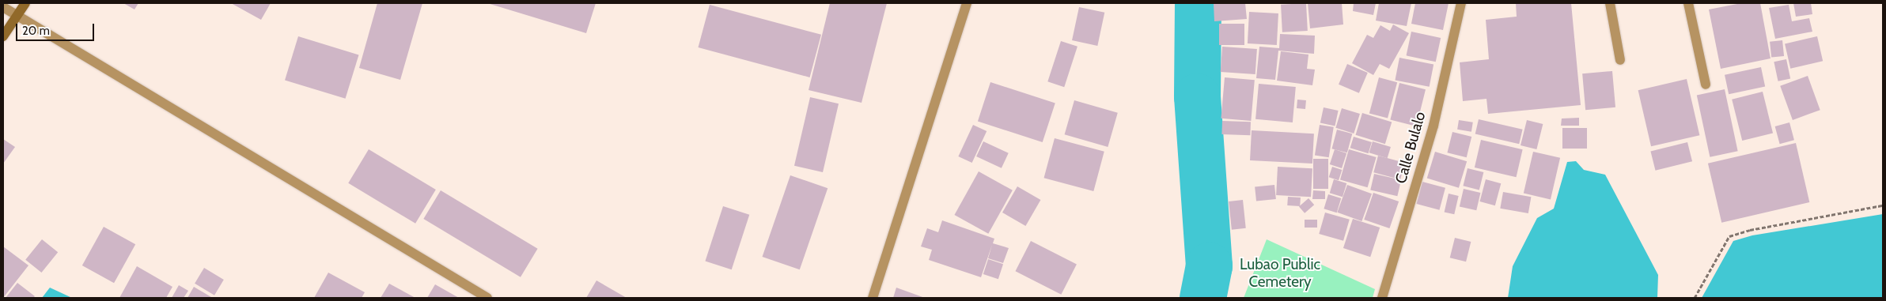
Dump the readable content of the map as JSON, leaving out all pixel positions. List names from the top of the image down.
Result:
{
  "streets": {
    "street": ["Calle Bulalo"]
  },
  "parks": ["Lubao Public Cemetery"],
  "scale_bar": "20 m"
}
